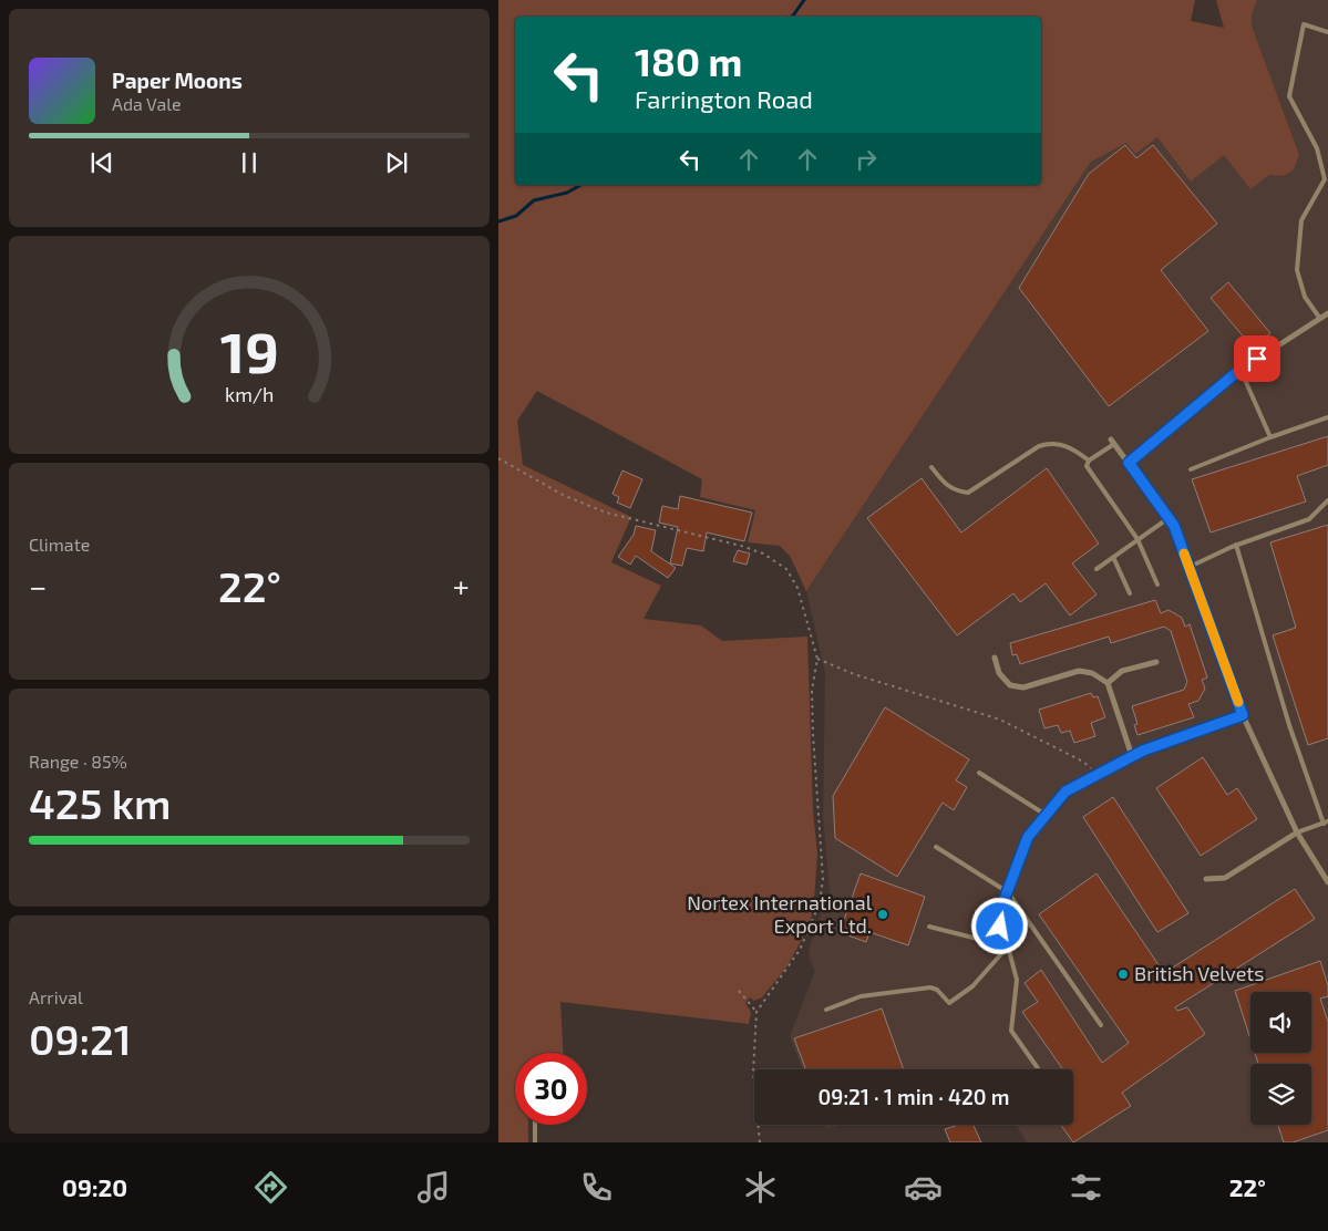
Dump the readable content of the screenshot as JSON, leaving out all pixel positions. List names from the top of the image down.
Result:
{
  "places": ["Nortex International Export Ltd.", "British Velvets"],
  "page": {
    "turn": ["180 m", "Farrington Road"],
    "song": ["Paper Moons", "Ada Vale"],
    "tile": [
      "Climate",
      ["Range · 85%", "425 km"],
      ["Arrival", "09:21"]
    ],
    "heat": ["−", "22°", "+"],
    "limit": "30",
    "trip": "09:21 · 1 min · 420 m",
    "tabs": ["09:20", "22°"],
    "gauge": ["19", "km/h"]
  }
}
